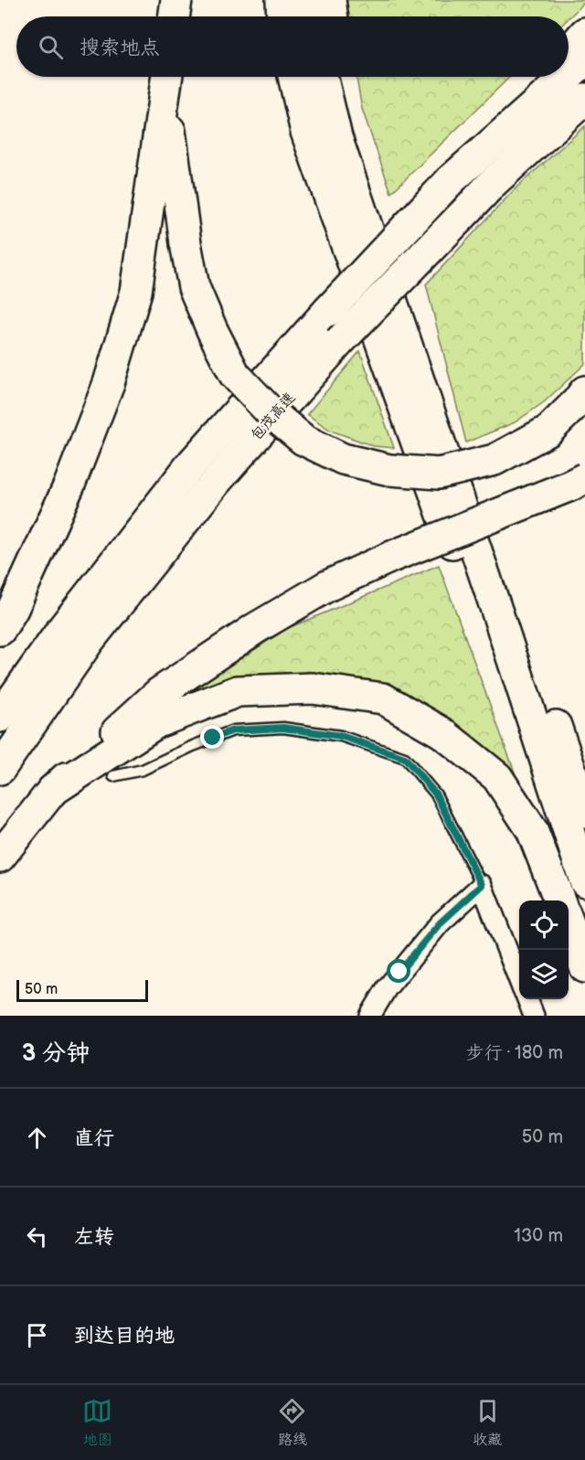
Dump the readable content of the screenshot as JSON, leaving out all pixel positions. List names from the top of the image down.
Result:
{
  "streets": {
    "highway": ["包茂高速"]
  },
  "scale_bar": "50 m",
  "page": {
    "search": "搜索地点",
    "scale": "50 m",
    "heading": ["3 分钟", "步行 · 180 m"],
    "list": [
      ["直行", "50 m"],
      ["左转", "130 m"],
      "到达目的地"
    ],
    "nav": ["地图", "路线", "收藏"]
  }
}
